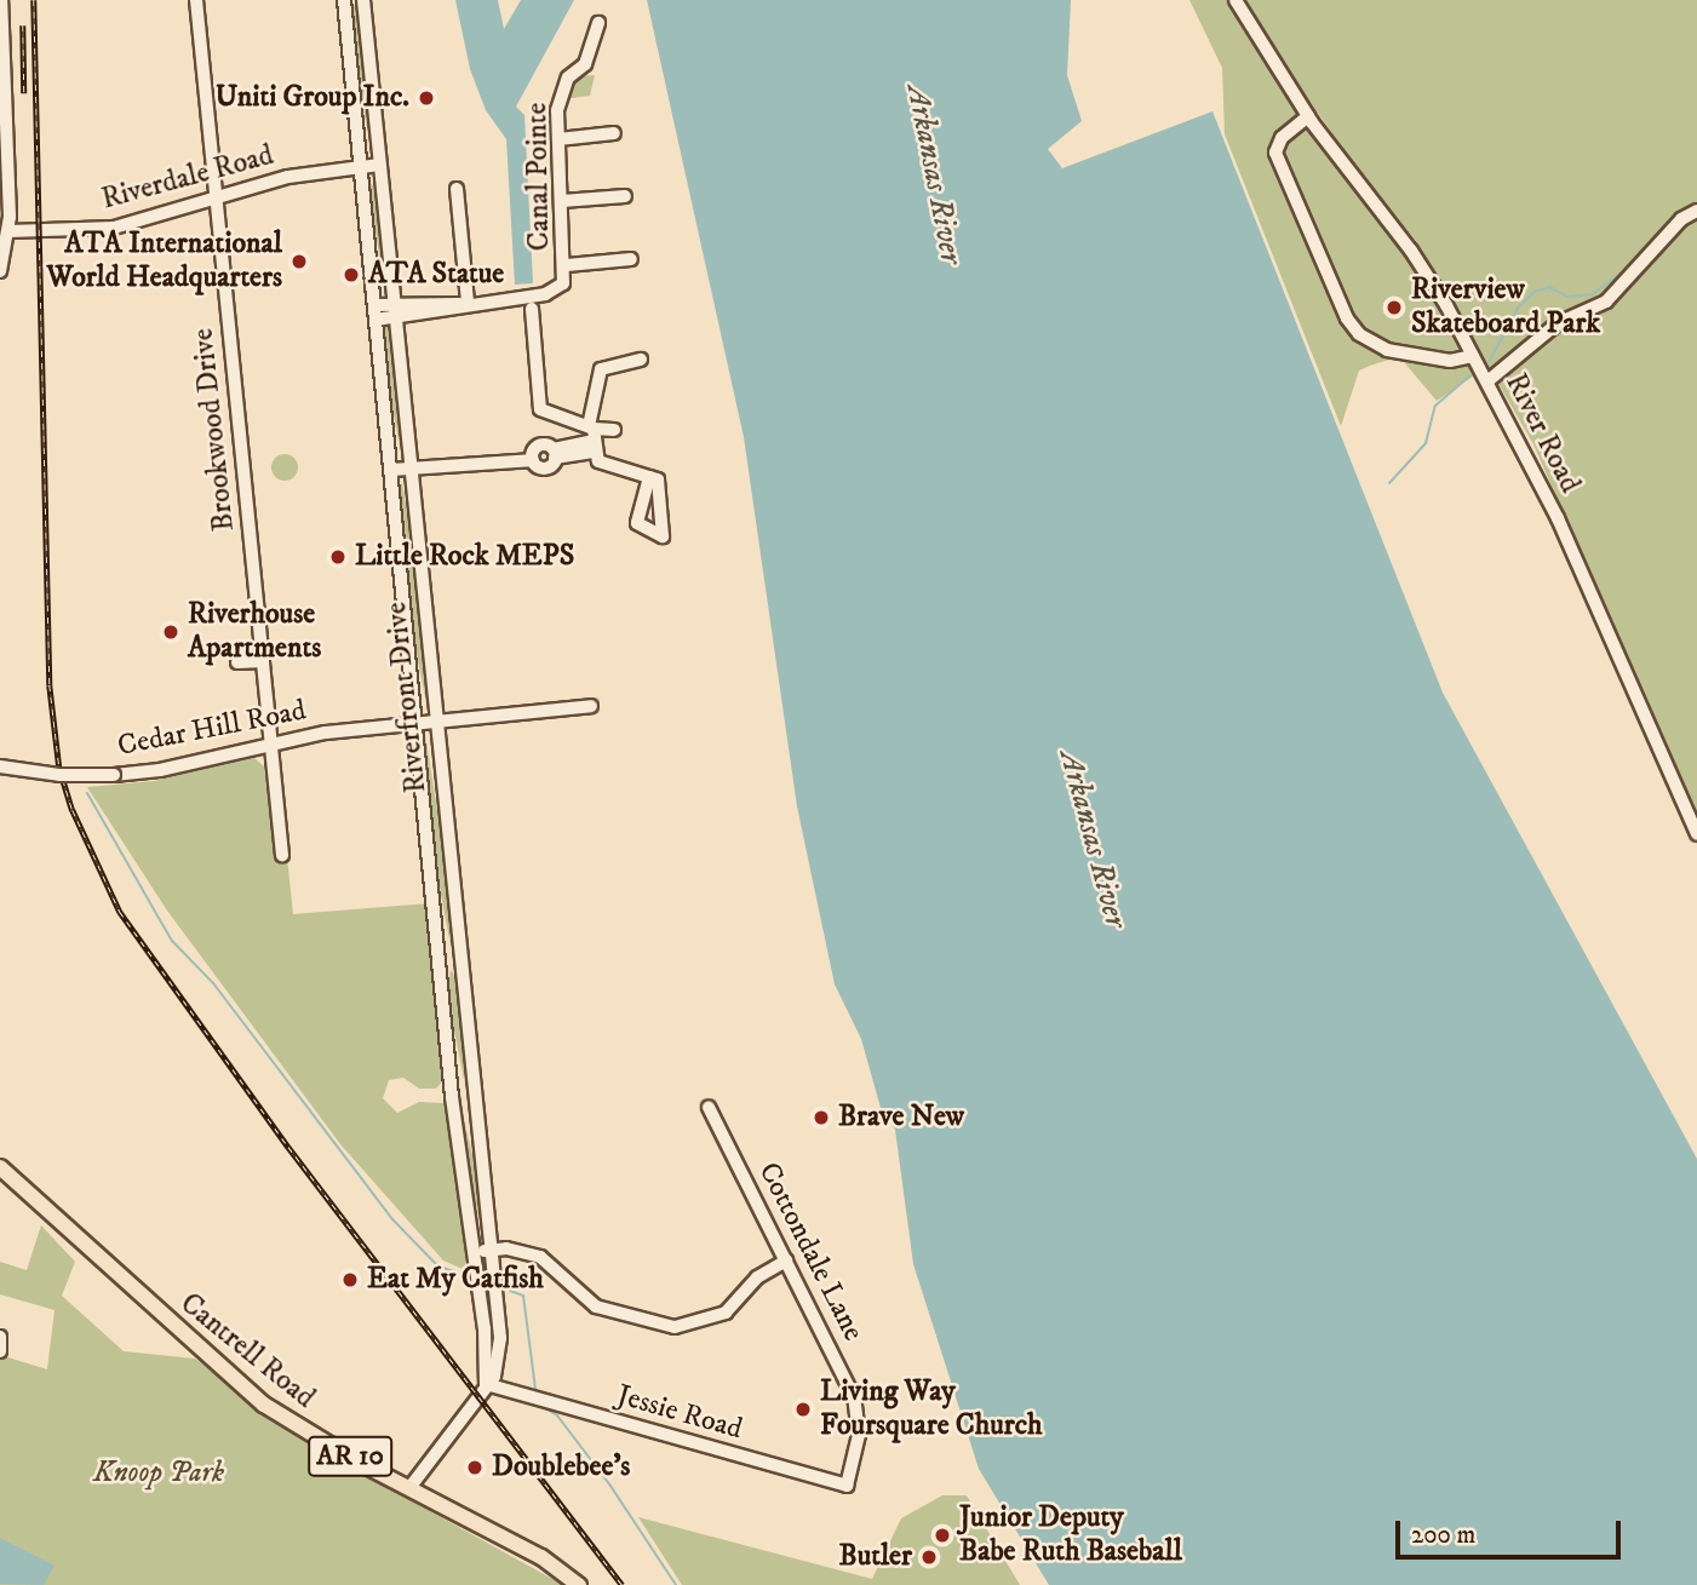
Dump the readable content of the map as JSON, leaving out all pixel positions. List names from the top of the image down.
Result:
{
  "streets": {
    "main road": ["Cantrell Road", "AR 10"],
    "street": [
      "Canal Pointe",
      "Riverdale Road",
      "Brookwood Drive",
      "River Road",
      "Riverfront Drive",
      "Cedar Hill Road",
      "Cottondale Lane",
      "Jessie Road"
    ]
  },
  "crossings": [
    ["Canal Pointe", "Riverfront Drive"],
    ["Riverdale Road", "Brookwood Drive"],
    ["Riverdale Road", "Riverfront Drive"],
    ["Brookwood Drive", "Cedar Hill Road"],
    ["Riverfront Drive", "Cedar Hill Road"],
    ["Riverfront Drive", "Cantrell Road"],
    ["Riverfront Drive", "Jessie Road"],
    ["Cottondale Lane", "Jessie Road"]
  ],
  "water": ["Arkansas River"],
  "parks": ["Knoop Park"],
  "places": [
    "Uniti Group Inc.",
    "ATA International World Headquarters",
    "ATA Statue",
    "Riverview Skateboard Park",
    "Little Rock MEPS",
    "Riverhouse Apartments",
    "Brave New",
    "Eat My Catfish",
    "Living Way Foursquare Church",
    "Doublebee's",
    "Junior Deputy Babe Ruth Baseball",
    "Butler"
  ],
  "scale_bar": "200 m"
}
